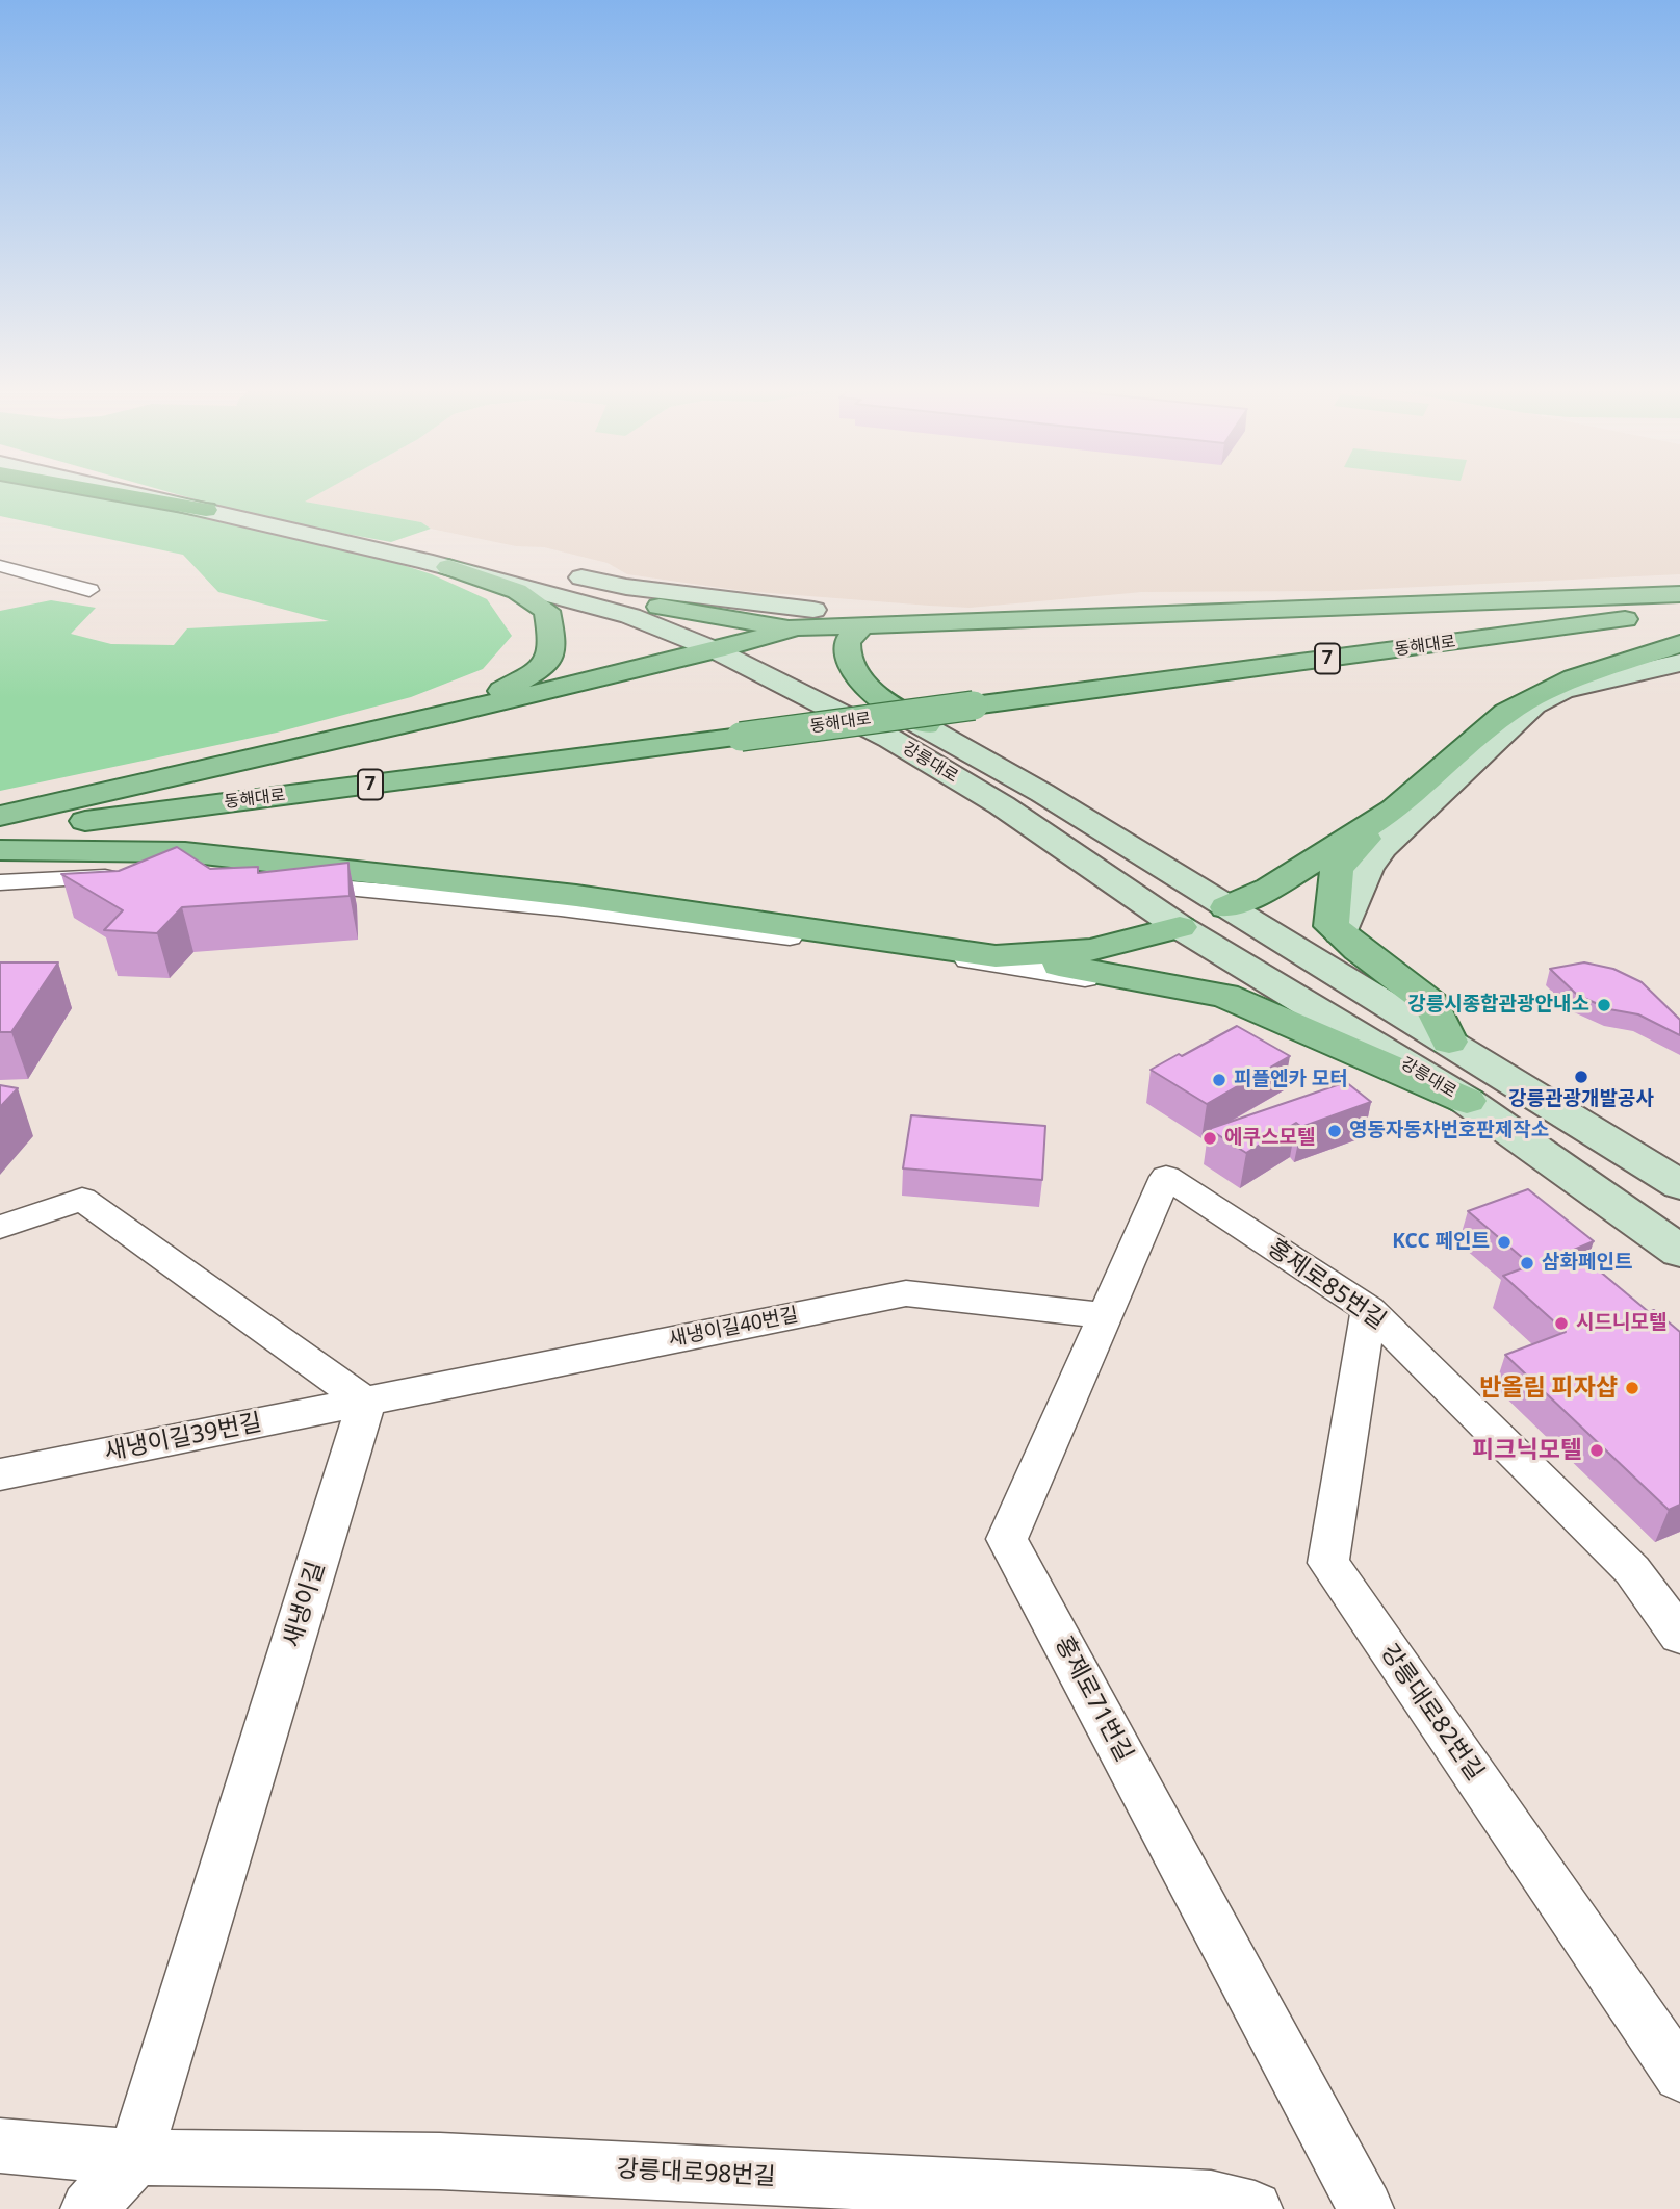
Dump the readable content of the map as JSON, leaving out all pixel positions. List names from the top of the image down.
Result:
{
  "streets": {
    "main road": ["동해대로", "7"],
    "street": [
      "강릉대로",
      "홍제로85번길",
      "새냉이길40번길",
      "새냉이길39번길",
      "새냉이길",
      "홍제로71번길",
      "강릉대로82번길",
      "강릉대로98번길"
    ]
  },
  "crossings": [
    ["홍제로85번길", "홍제로71번길"],
    ["홍제로85번길", "강릉대로82번길"],
    ["새냉이길40번길", "새냉이길39번길"],
    ["새냉이길40번길", "새냉이길"],
    ["새냉이길40번길", "홍제로71번길"],
    ["새냉이길39번길", "새냉이길"],
    ["새냉이길", "강릉대로98번길"]
  ],
  "places": [
    "강릉시종합관광안내소",
    "강릉관광개발공사",
    "피플엔카 모터",
    "영동자동차번호판제작소",
    "에쿠스모텔",
    "KCC 페인트",
    "삼화페인트",
    "시드니모텔",
    "반올림 피자샵",
    "피크닉모텔"
  ]
}
